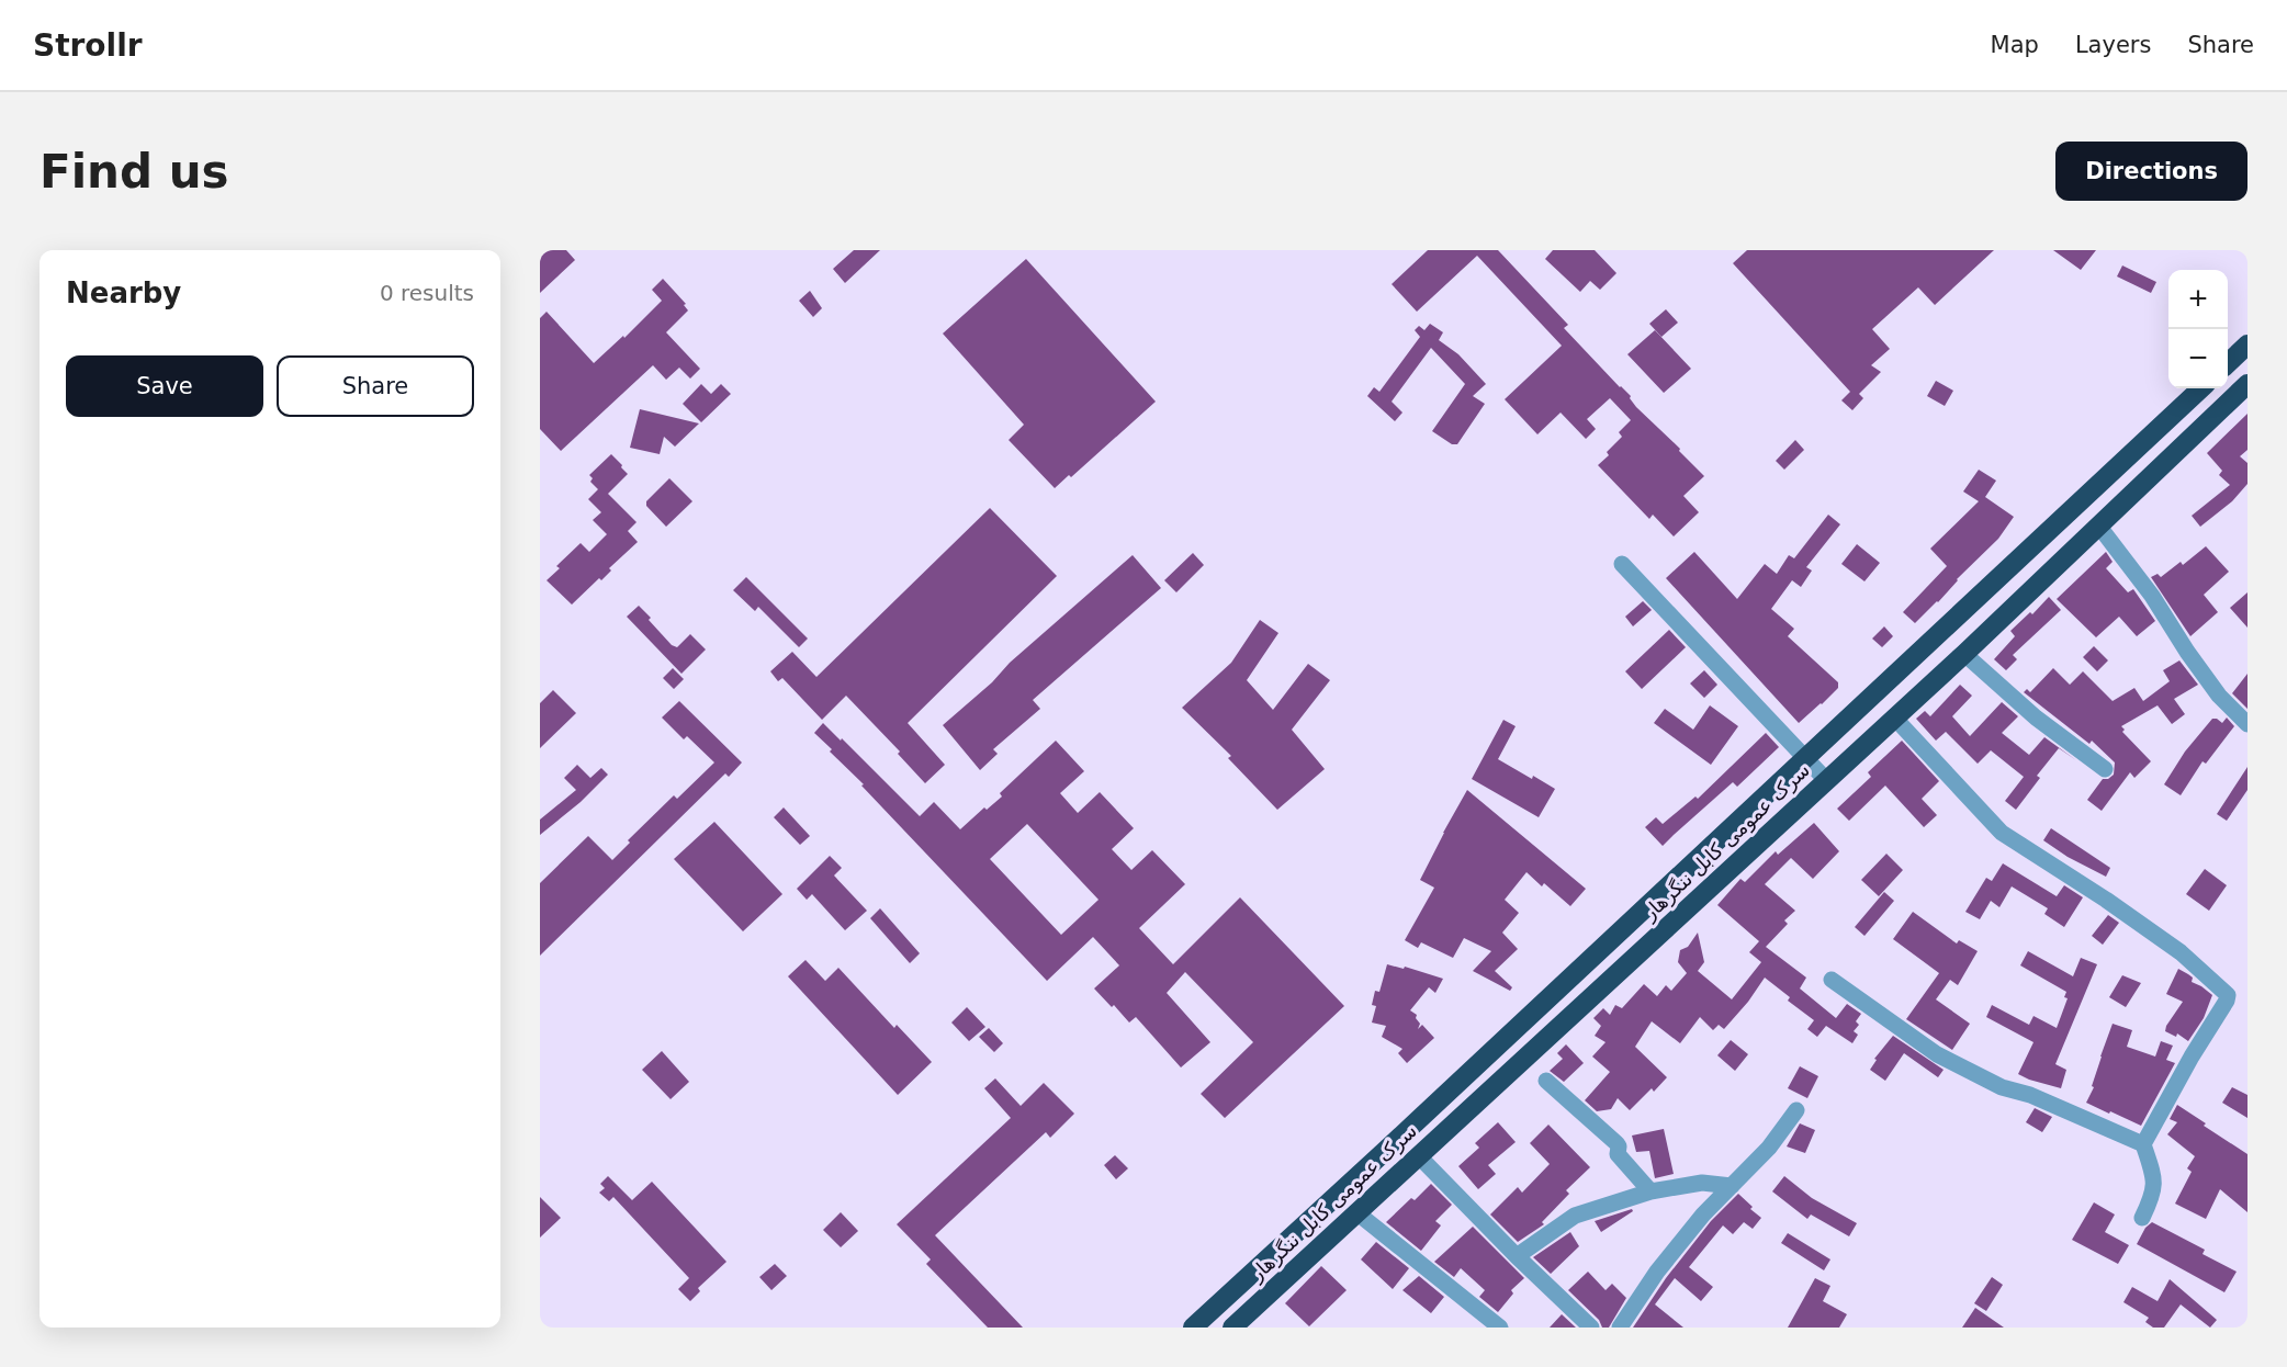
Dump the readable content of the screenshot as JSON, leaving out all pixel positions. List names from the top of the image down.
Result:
{
  "streets": {
    "highway": ["سرک عمومی کابل ننگرهار"]
  },
  "page": {
    "header": "Strollr",
    "nav": ["Map", "Layers", "Share"],
    "buttons": [
      "Directions",
      ["Save", "Share"]
    ],
    "title": "Find us",
    "heading": ["Nearby", "0 results"],
    "map_buttons": ["+", "−"]
  }
}
